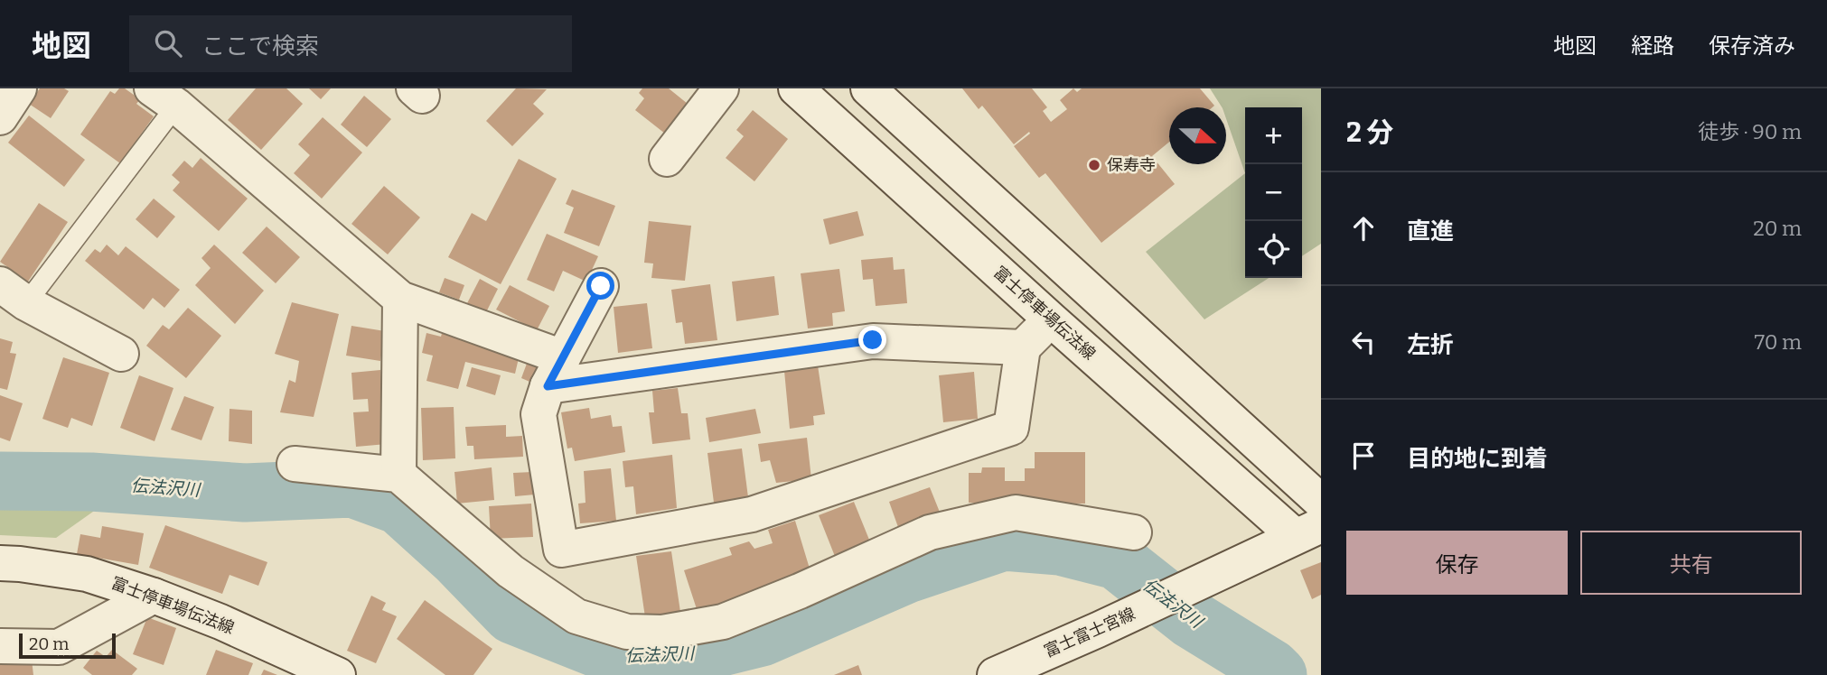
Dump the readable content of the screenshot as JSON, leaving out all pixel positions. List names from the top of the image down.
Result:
{
  "streets": {
    "street": ["富士停車場伝法線", "富士富士宮線"]
  },
  "crossings": [
    ["富士停車場伝法線", "富士富士宮線"]
  ],
  "water": ["伝法沢川"],
  "places": ["保寿寺"],
  "scale_bar": "20 m",
  "north": "right",
  "page": {
    "header": "地図",
    "search": "ここで検索",
    "nav": ["地図", "経路", "保存済み"],
    "heading": ["2 分", "徒歩 · 90 m"],
    "map_buttons": ["+", "−"],
    "list": [
      ["直進", "20 m"],
      ["左折", "70 m"],
      "目的地に到着"
    ],
    "buttons": ["保存", "共有"],
    "scale": "20 m"
  }
}
